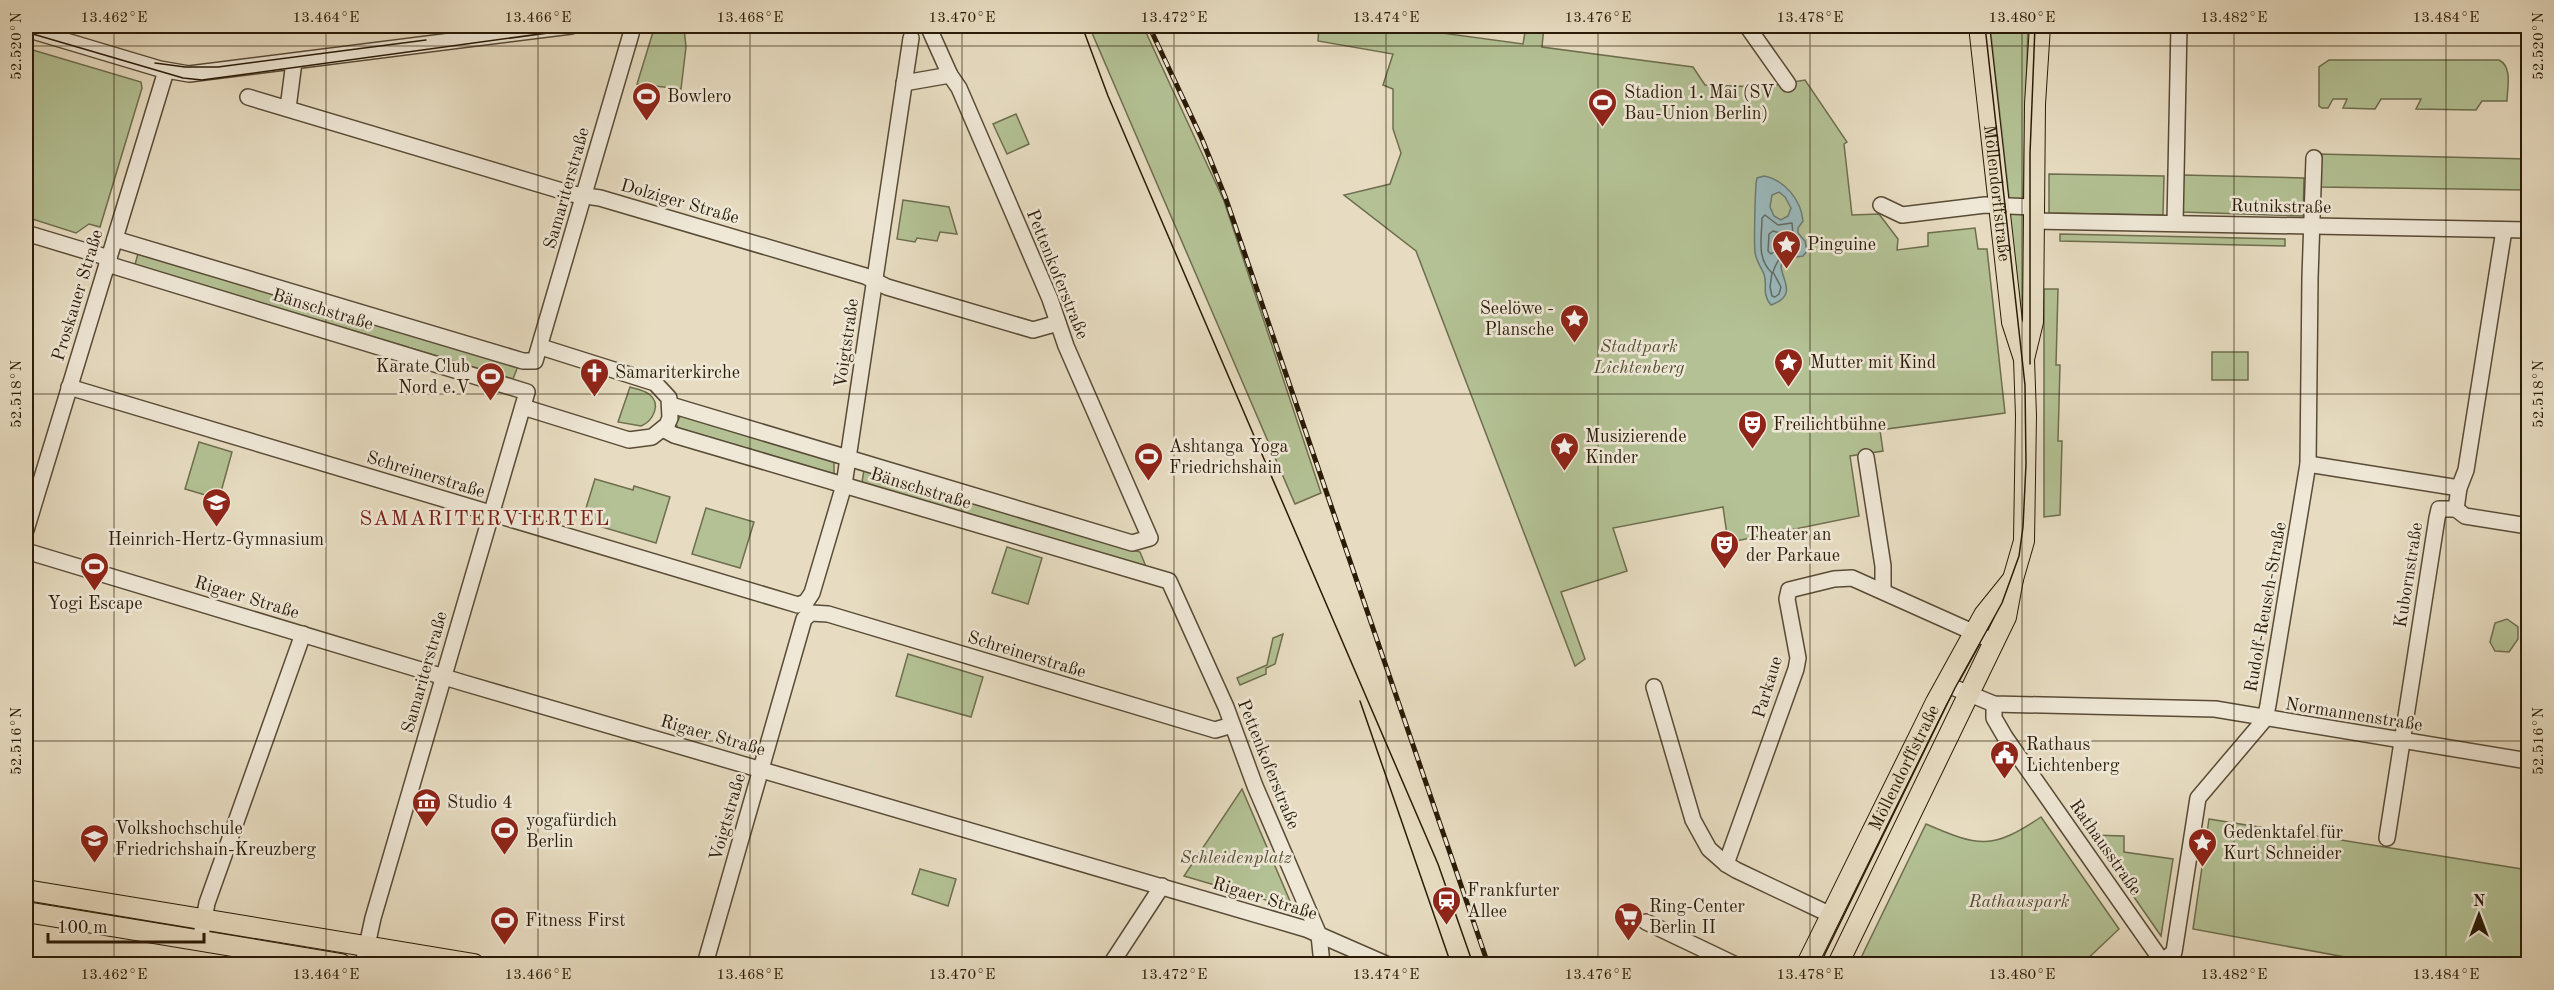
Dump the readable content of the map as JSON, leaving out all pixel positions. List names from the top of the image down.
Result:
{
  "streets": {
    "main road": ["Möllendorffstraße"],
    "street": [
      "Samariterstraße",
      "Dolziger Straße",
      "Rutnikstraße",
      "Pettenkoferstraße",
      "Proskauer Straße",
      "Bänschstraße",
      "Voigtstraße",
      "Schreinerstraße",
      "Kubornstraße",
      "Rigaer Straße",
      "Rudolf-Reusch-Straße",
      "Parkaue",
      "Normannenstraße",
      "Rathausstraße"
    ]
  },
  "crossings": [
    ["Samariterstraße", "Dolziger Straße"],
    ["Samariterstraße", "Bänschstraße"],
    ["Samariterstraße", "Schreinerstraße"],
    ["Samariterstraße", "Rigaer Straße"],
    ["Möllendorffstraße", "Rutnikstraße"],
    ["Möllendorffstraße", "Parkaue"],
    ["Dolziger Straße", "Pettenkoferstraße"],
    ["Dolziger Straße", "Voigtstraße"],
    ["Rutnikstraße", "Rudolf-Reusch-Straße"],
    ["Pettenkoferstraße", "Bänschstraße"],
    ["Pettenkoferstraße", "Schreinerstraße"],
    ["Pettenkoferstraße", "Rigaer Straße"],
    ["Proskauer Straße", "Bänschstraße"],
    ["Proskauer Straße", "Schreinerstraße"],
    ["Bänschstraße", "Voigtstraße"],
    ["Voigtstraße", "Schreinerstraße"],
    ["Voigtstraße", "Rigaer Straße"],
    ["Kubornstraße", "Normannenstraße"],
    ["Rudolf-Reusch-Straße", "Normannenstraße"],
    ["Rudolf-Reusch-Straße", "Rathausstraße"],
    ["Normannenstraße", "Rathausstraße"]
  ],
  "districts": ["SAMARITERVIERTEL"],
  "parks": ["Stadtpark Lichtenberg", "Schleidenplatz", "Rathauspark"],
  "places": {
    "sports": [
      "Bowlero",
      "Stadion 1. Mai (SV Bau-Union Berlin)",
      "Karate Club Nord e.V",
      "Ashtanga Yoga Friedrichshain",
      "Yogi Escape",
      "yogafürdich Berlin",
      "Fitness First"
    ],
    "place": [
      "Pinguine",
      "Seelöwe - Plansche",
      "Mutter mit Kind",
      "Musizierende Kinder",
      "Gedenktafel für Kurt Schneider"
    ],
    "church": ["Samariterkirche"],
    "theatre": ["Freilichtbühne", "Theater an der Parkaue"],
    "school or university": ["Heinrich-Hertz-Gymnasium", "Volkshochschule Friedrichshain-Kreuzberg"],
    "public building": ["Rathaus Lichtenberg"],
    "museum": ["Studio 4"],
    "station": ["Frankfurter Allee"],
    "supermarket": ["Ring-Center Berlin II"]
  },
  "scale_bar": "100 m",
  "north": "top",
  "coordinates": [
    "13.462°E",
    "13.464°E",
    "13.466°E",
    "13.468°E",
    "13.470°E",
    "13.472°E",
    "13.474°E",
    "13.476°E",
    "13.478°E",
    "13.480°E",
    "13.482°E",
    "13.484°E",
    "52.520°N",
    "52.518°N",
    "52.516°N"
  ]
}
